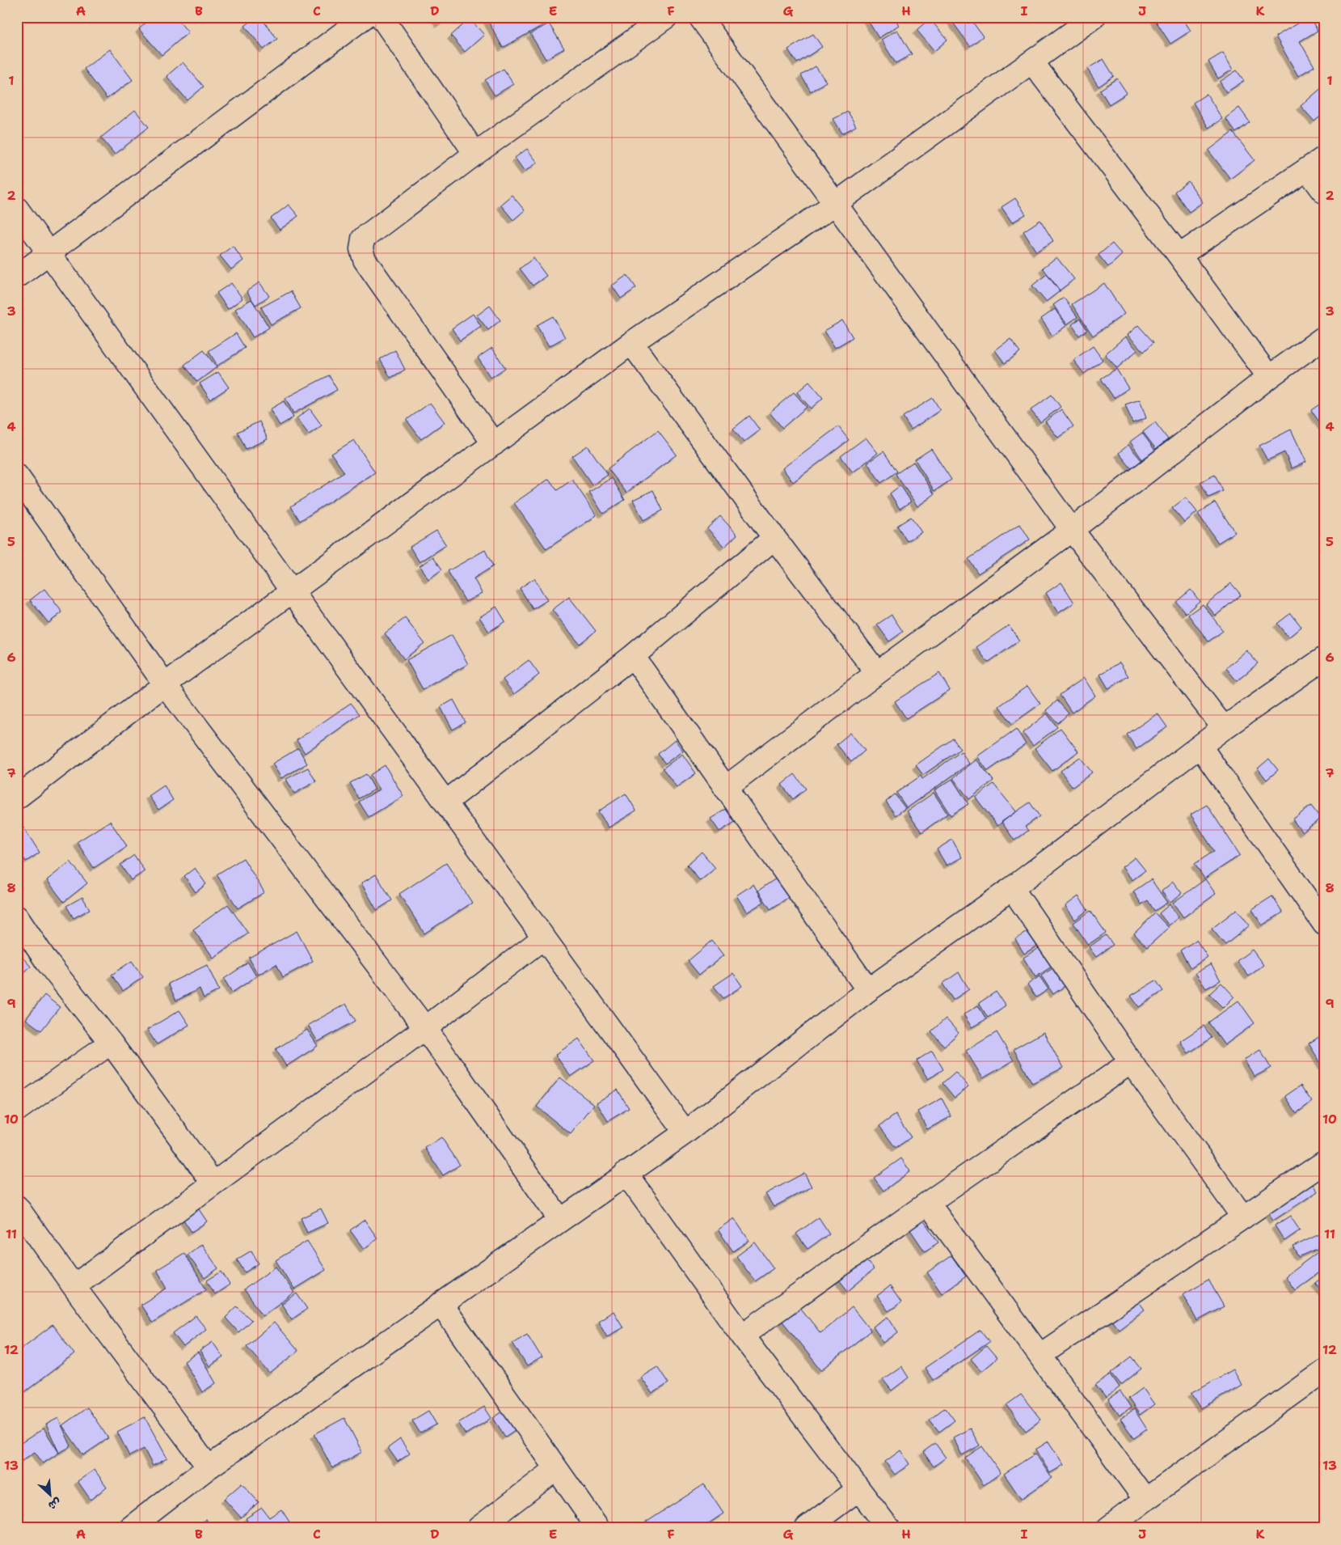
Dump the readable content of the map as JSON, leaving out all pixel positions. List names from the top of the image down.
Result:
{
  "north": "bottom right",
  "grid": {
    "columns": [
      "A",
      "B",
      "C",
      "D",
      "E",
      "F",
      "G",
      "H",
      "I",
      "J",
      "K"
    ],
    "rows": [
      "1",
      "2",
      "3",
      "4",
      "5",
      "6",
      "7",
      "8",
      "9",
      "10",
      "11",
      "12",
      "13"
    ]
  }
}
